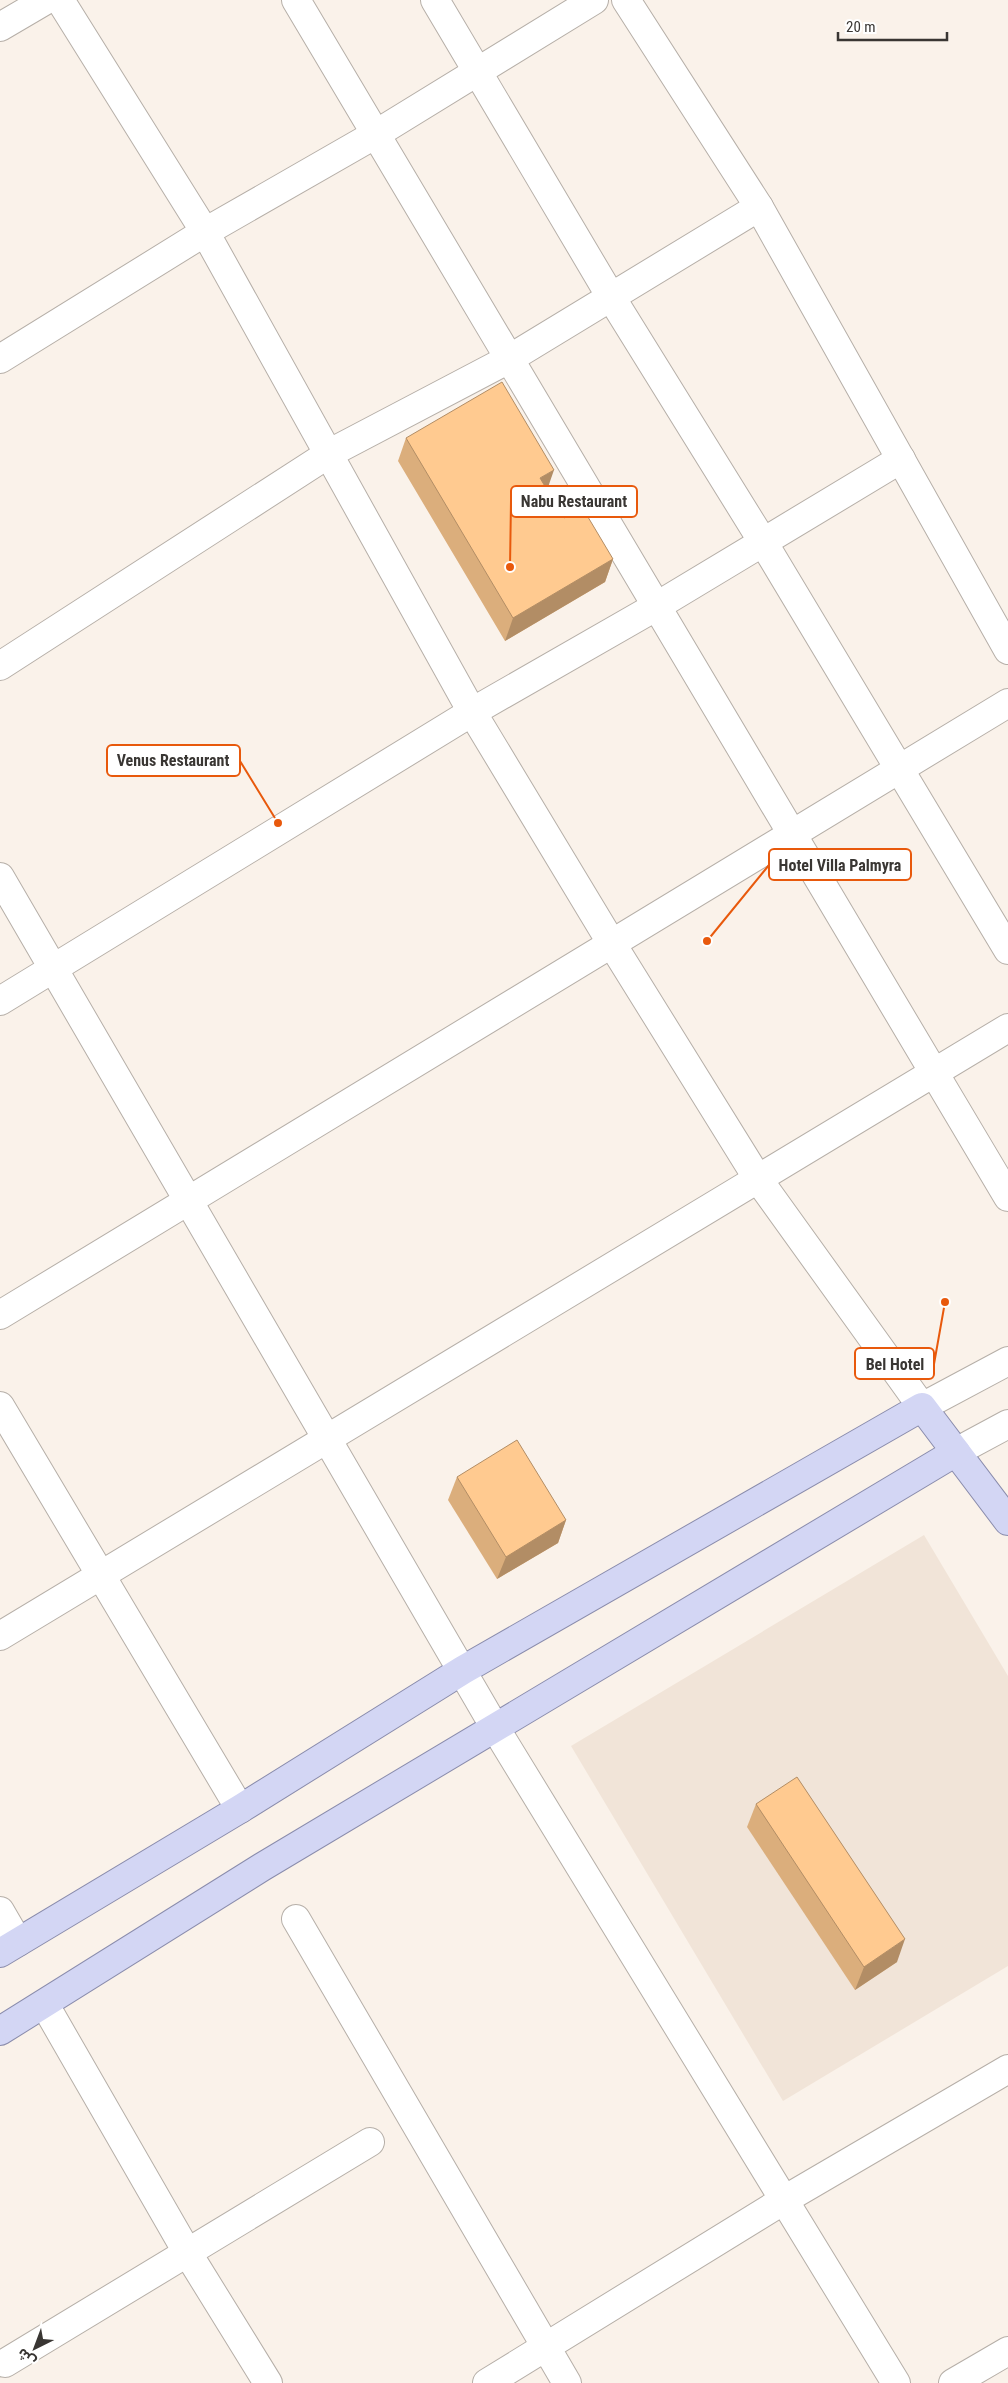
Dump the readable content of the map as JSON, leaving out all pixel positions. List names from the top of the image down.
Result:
{
  "places": [
    "Nabu Restaurant",
    "Venus Restaurant",
    "Hotel Villa Palmyra",
    "Bel Hotel"
  ],
  "scale_bar": "20 m",
  "north": "bottom left"
}
